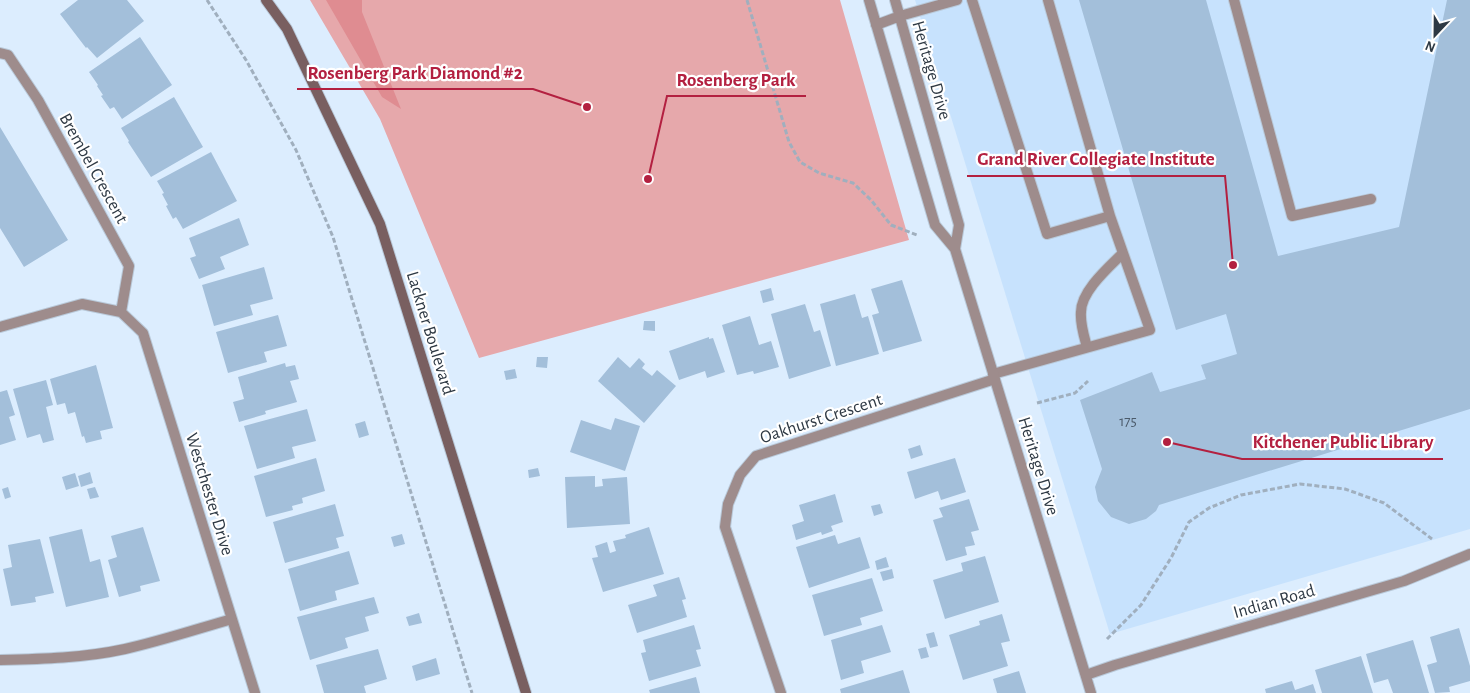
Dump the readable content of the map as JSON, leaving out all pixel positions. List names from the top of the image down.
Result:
{
  "streets": {
    "main road": ["Lackner Boulevard"],
    "street": [
      "Heritage Drive",
      "Brembel Crescent",
      "Oakhurst Crescent",
      "Westchester Drive",
      "Indian Road"
    ]
  },
  "crossings": [
    ["Heritage Drive", "Oakhurst Crescent"],
    ["Heritage Drive", "Indian Road"],
    ["Brembel Crescent", "Westchester Drive"]
  ],
  "places": [
    "Rosenberg Park Diamond #2",
    "Rosenberg Park",
    "Grand River Collegiate Institute",
    "Kitchener Public Library"
  ],
  "house_numbers": ["175"],
  "north": "bottom"
}
